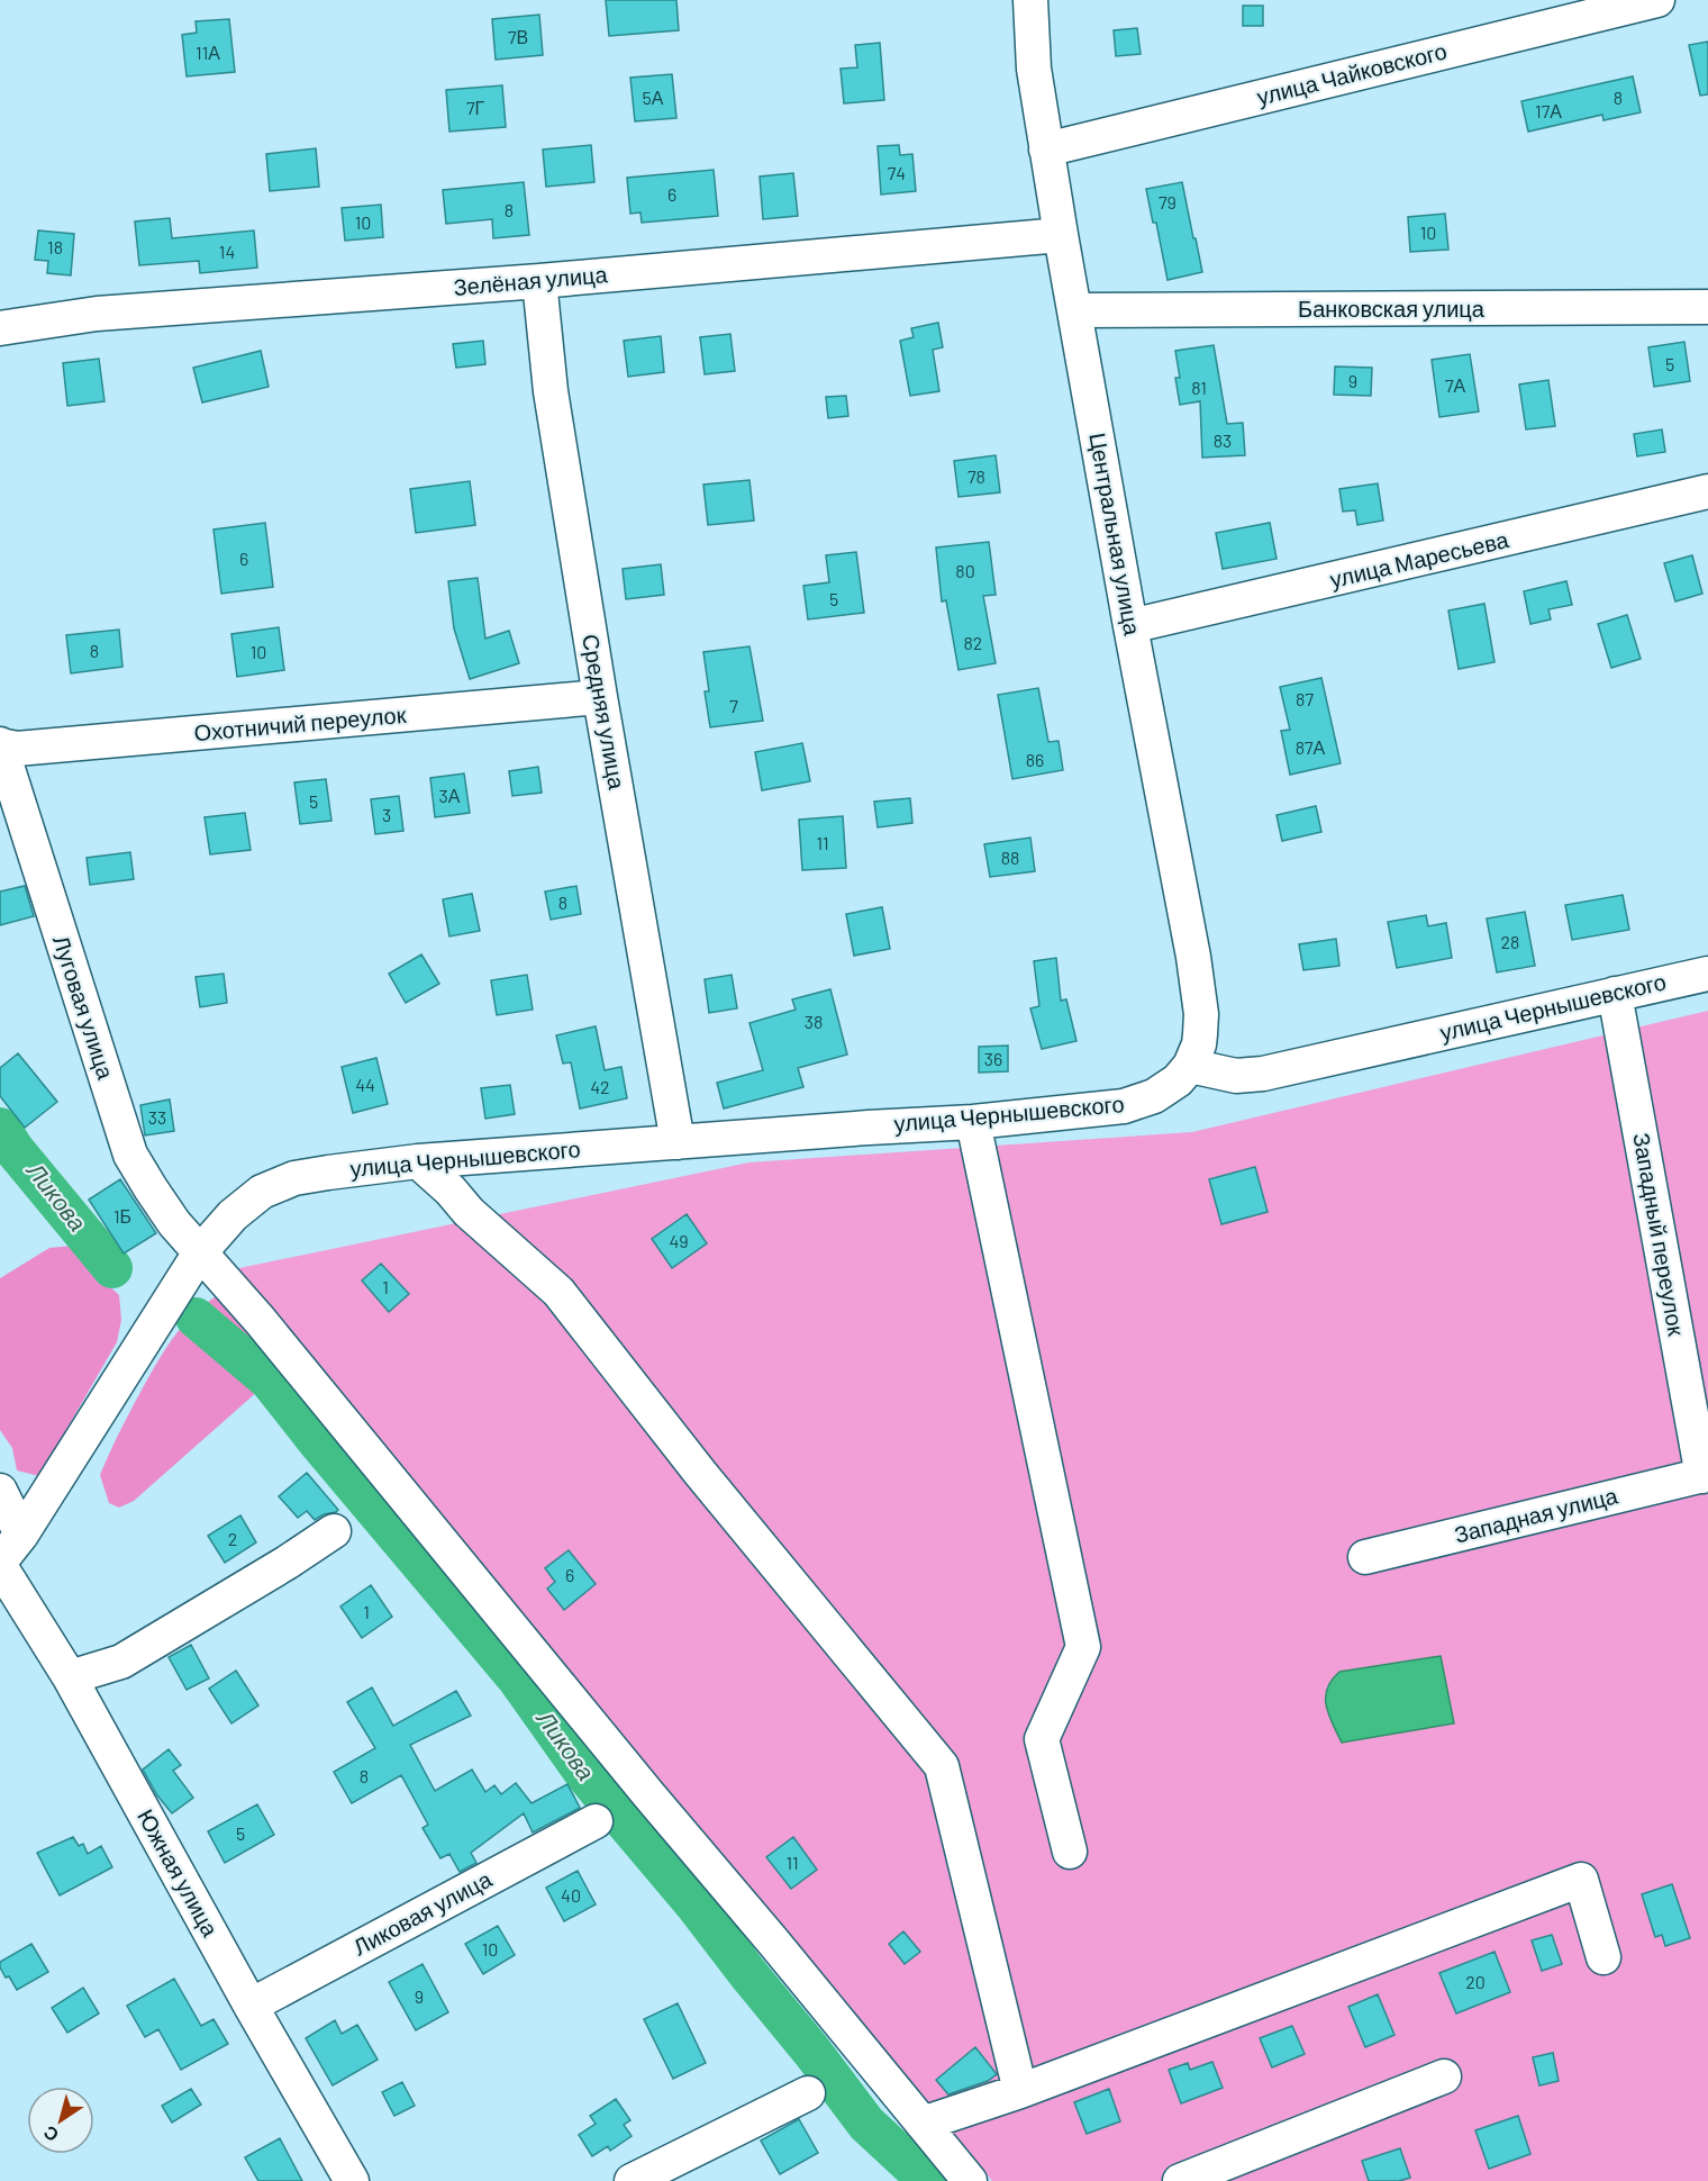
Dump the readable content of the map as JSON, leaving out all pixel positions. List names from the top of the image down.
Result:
{
  "streets": {
    "street": [
      "улица Чайковского",
      "Зелёная улица",
      "Банковская улица",
      "Центральная улица",
      "улица Маресьева",
      "Средняя улица",
      "Охотничий переулок",
      "Луговая улица",
      "улица Чернышевского",
      "Западный переулок",
      "Западная улица",
      "Южная улица",
      "Ликовая улица"
    ]
  },
  "crossings": [
    ["улица Чайковского", "Центральная улица"],
    ["Зелёная улица", "Центральная улица"],
    ["Зелёная улица", "Средняя улица"],
    ["Банковская улица", "Центральная улица"],
    ["Центральная улица", "улица Маресьева"],
    ["Центральная улица", "улица Чернышевского"],
    ["Средняя улица", "Охотничий переулок"],
    ["Средняя улица", "улица Чернышевского"],
    ["Охотничий переулок", "Луговая улица"],
    ["Луговая улица", "улица Чернышевского"],
    ["улица Чернышевского", "Западный переулок"],
    ["улица Чернышевского", "Южная улица"],
    ["Западный переулок", "Западная улица"],
    ["Южная улица", "Ликовая улица"]
  ],
  "water": ["Ликова"],
  "house_numbers": [
    "7В",
    "11А",
    "5А",
    "8",
    "7Г",
    "17А",
    "74",
    "6",
    "79",
    "8",
    "10",
    "10",
    "18",
    "14",
    "5",
    "9",
    "7А",
    "81",
    "83",
    "78",
    "6",
    "80",
    "5",
    "82",
    "8",
    "10",
    "87",
    "7",
    "87А",
    "86",
    "3А",
    "5",
    "3",
    "11",
    "88",
    "8",
    "28",
    "38",
    "36",
    "44",
    "42",
    "33",
    "1Б",
    "49",
    "1",
    "2",
    "6",
    "1",
    "8",
    "5",
    "11",
    "40",
    "10",
    "20",
    "9"
  ],
  "north": "bottom left"
}
